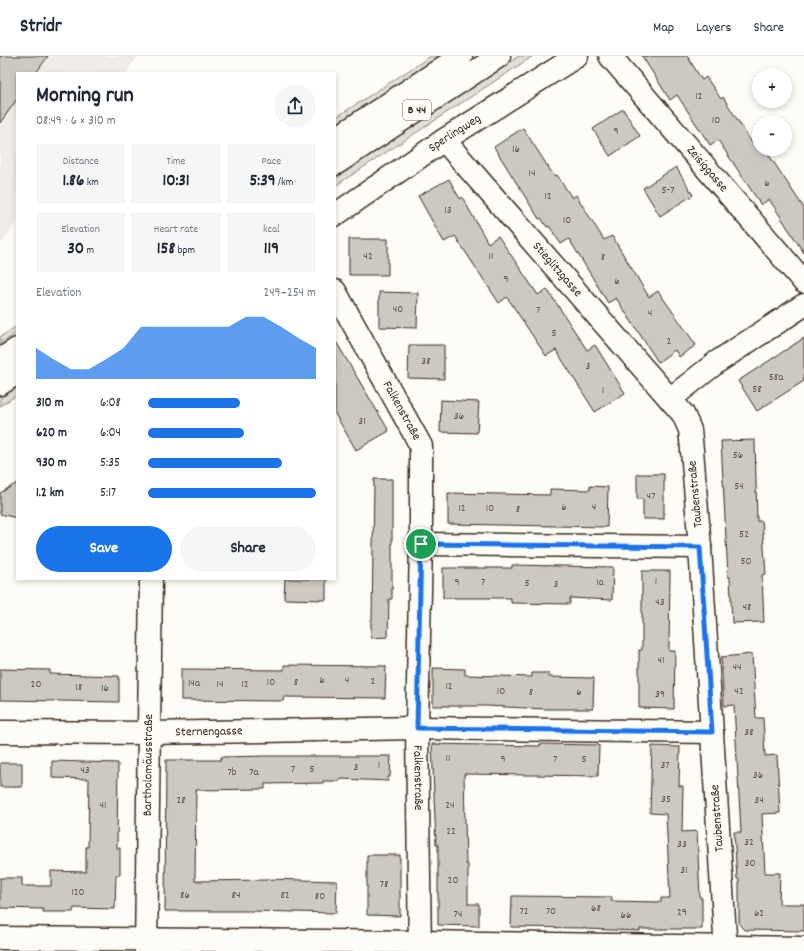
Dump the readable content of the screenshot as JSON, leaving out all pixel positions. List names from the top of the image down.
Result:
{
  "streets": {
    "street": [
      "B 44",
      "Sperlingweg",
      "Zeisiggasse",
      "Stieglitzgasse",
      "Falkenstraße",
      "Taubenstraße",
      "Sternengasse",
      "Bartholomäusstraße"
    ]
  },
  "crossings": [
    ["Sperlingweg", "Stieglitzgasse"],
    ["Stieglitzgasse", "Taubenstraße"],
    ["Falkenstraße", "Sternengasse"],
    ["Taubenstraße", "Sternengasse"],
    ["Sternengasse", "Bartholomäusstraße"]
  ],
  "house_numbers": [
    "12",
    "10",
    "9",
    "16",
    "14",
    "6",
    "5-7",
    "12",
    "13",
    "10",
    "42",
    "11",
    "8",
    "9",
    "6",
    "40",
    "7",
    "4",
    "5",
    "2",
    "38",
    "3",
    "58a",
    "58",
    "1",
    "36",
    "31",
    "56",
    "54",
    "47",
    "6",
    "4",
    "12",
    "10",
    "8",
    "52",
    "50",
    "1",
    "9",
    "7",
    "1a",
    "5",
    "3",
    "43",
    "48",
    "41",
    "44",
    "6",
    "4",
    "2",
    "10",
    "8",
    "14a",
    "20",
    "14",
    "12",
    "12",
    "18",
    "16",
    "10",
    "42",
    "8",
    "6",
    "39",
    "38",
    "11",
    "9",
    "7",
    "5",
    "1",
    "37",
    "3",
    "7",
    "5",
    "43",
    "7b",
    "7a",
    "36",
    "35",
    "28",
    "34",
    "41",
    "24",
    "22",
    "32",
    "33",
    "30",
    "31",
    "20",
    "78",
    "120",
    "86",
    "84",
    "82",
    "80",
    "68",
    "72",
    "70",
    "29",
    "62",
    "74",
    "66"
  ],
  "page": {
    "header": "Stridr",
    "nav": ["Map", "Layers", "Share"],
    "map_buttons": ["+", "−"],
    "heading": ["Morning run", "08:49 · 6 × 310 m"],
    "stats": [
      ["Distance", "1.86 km"],
      ["Time", "10:31"],
      ["Pace", "5:39 /km"],
      ["Elevation", "30 m"],
      ["Heart rate", "158 bpm"],
      ["kcal", "119"]
    ],
    "chart": ["Elevation", "249–254 m"],
    "list": [
      {
        "name": "310 m",
        "note": "6:08"
      },
      {
        "name": "620 m",
        "note": "6:04"
      },
      {
        "name": "930 m",
        "note": "5:35"
      },
      {
        "name": "1.2 km",
        "note": "5:17"
      }
    ],
    "buttons": ["Save", "Share"]
  }
}
